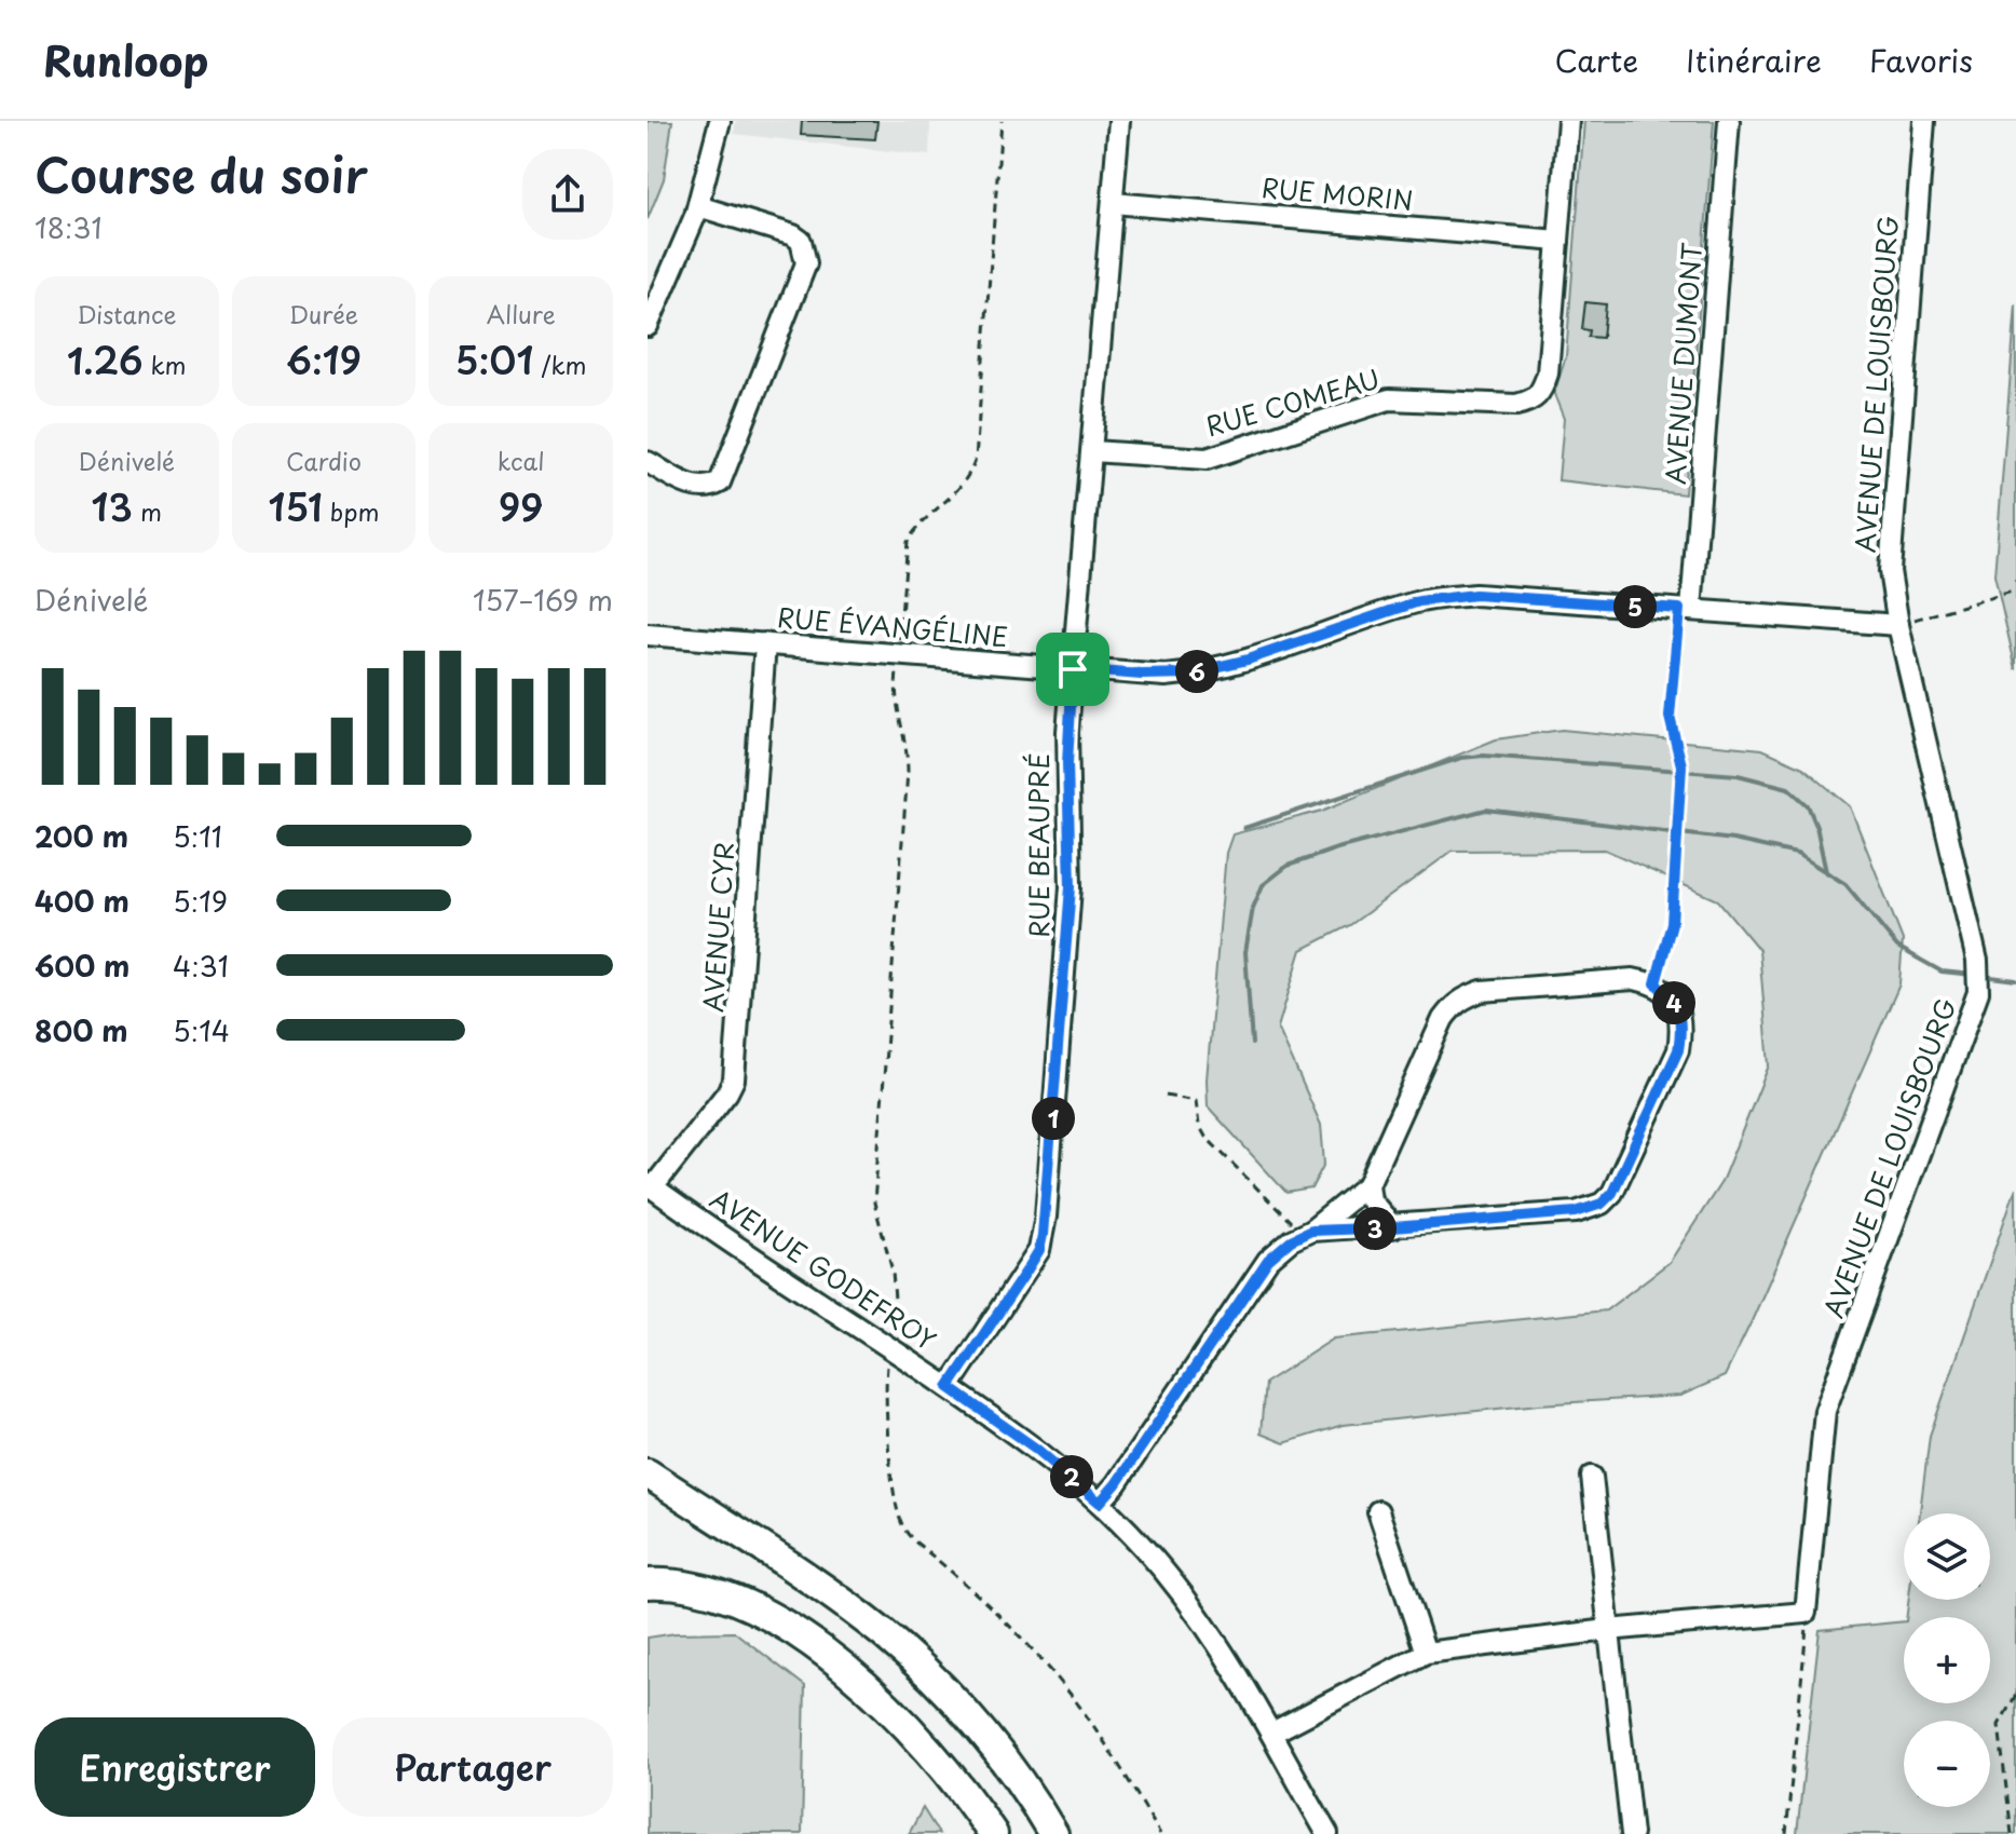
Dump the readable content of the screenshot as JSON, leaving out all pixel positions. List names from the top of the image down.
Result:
{
  "streets": {
    "street": [
      "RUE MORIN",
      "AVENUE DUMONT",
      "AVENUE DE LOUISBOURG",
      "RUE COMEAU",
      "RUE ÉVANGÉLINE",
      "RUE BEAUPRÉ",
      "AVENUE CYR",
      "AVENUE GODEFROY"
    ]
  },
  "crossings": [
    ["RUE MORIN", "RUE COMEAU"],
    ["RUE MORIN", "RUE BEAUPRÉ"],
    ["AVENUE DUMONT", "RUE ÉVANGÉLINE"],
    ["AVENUE DE LOUISBOURG", "RUE ÉVANGÉLINE"],
    ["AVENUE DE LOUISBOURG", "AVENUE GODEFROY"],
    ["RUE COMEAU", "RUE BEAUPRÉ"],
    ["RUE ÉVANGÉLINE", "RUE BEAUPRÉ"],
    ["RUE ÉVANGÉLINE", "AVENUE CYR"],
    ["RUE BEAUPRÉ", "AVENUE GODEFROY"],
    ["AVENUE CYR", "AVENUE GODEFROY"]
  ],
  "page": {
    "header": "Runloop",
    "nav": ["Carte", "Itinéraire", "Favoris"],
    "heading": ["Course du soir", "18:31"],
    "stats": [
      ["Distance", "1.26 km"],
      ["Durée", "6:19"],
      ["Allure", "5:01 /km"],
      ["Dénivelé", "13 m"],
      ["Cardio", "151 bpm"],
      ["kcal", "99"]
    ],
    "chart": ["Dénivelé", "157–169 m"],
    "pins": [
      "5",
      "6",
      "4",
      "1",
      "3",
      "2"
    ],
    "list": [
      {
        "name": "200 m",
        "note": "5:11"
      },
      {
        "name": "400 m",
        "note": "5:19"
      },
      {
        "name": "600 m",
        "note": "4:31"
      },
      {
        "name": "800 m",
        "note": "5:14"
      }
    ],
    "map_buttons": ["+", "−"],
    "buttons": ["Enregistrer", "Partager"]
  }
}
